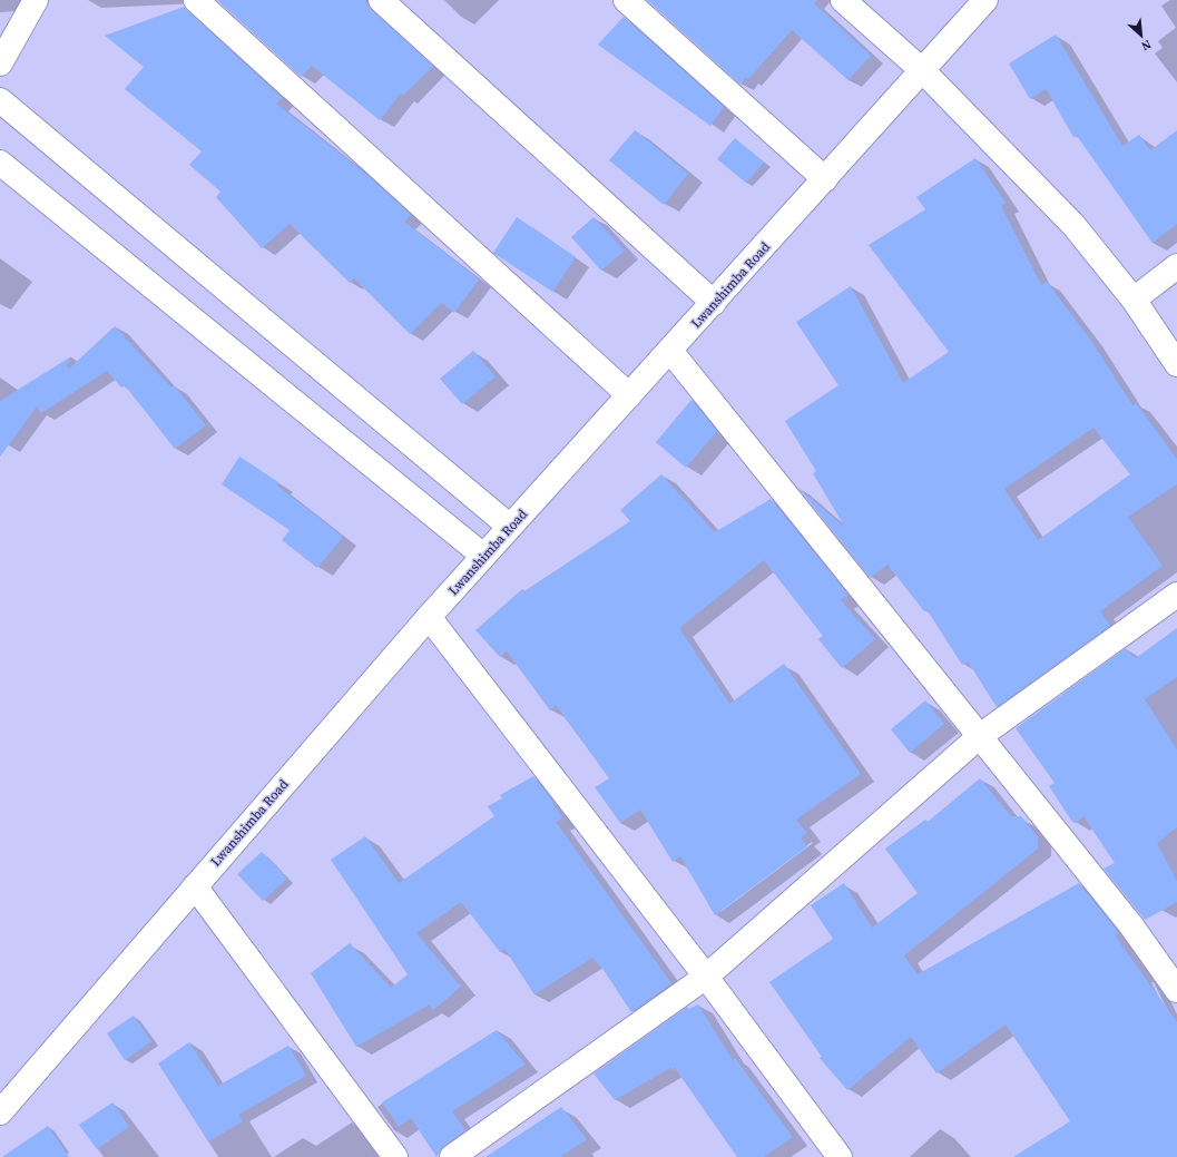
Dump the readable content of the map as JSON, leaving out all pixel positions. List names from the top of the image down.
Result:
{
  "streets": {
    "street": ["Lwanshimba Road"]
  },
  "north": "bottom right"
}
